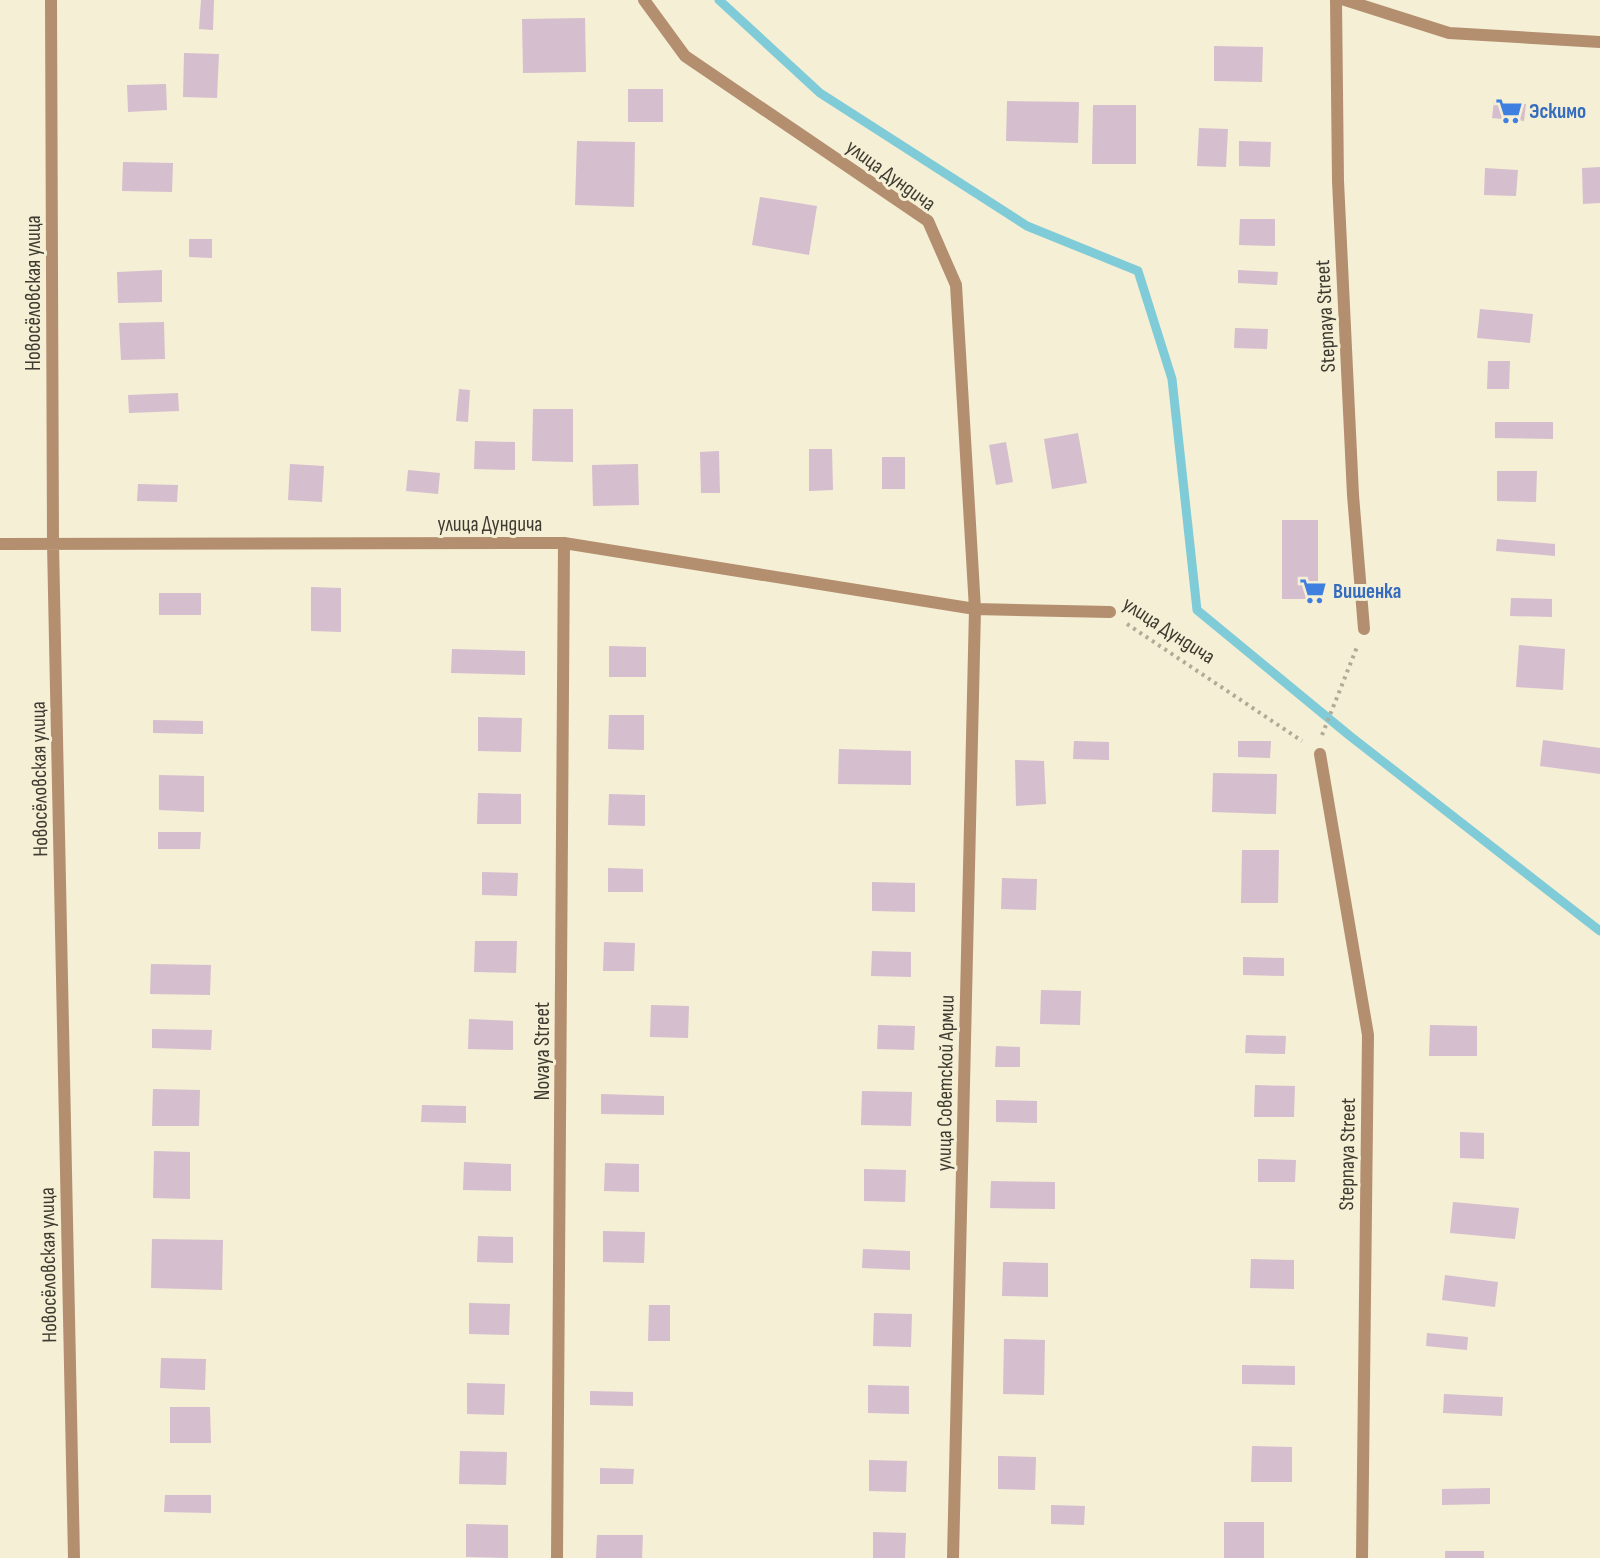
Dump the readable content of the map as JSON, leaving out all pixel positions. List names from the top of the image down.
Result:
{
  "streets": {
    "street": [
      "улица Дундича",
      "Новосёловская улица",
      "Stepnaya Street",
      "Novaya Street",
      "улица Советской Армии"
    ]
  },
  "crossings": [
    ["улица Дундича", "Новосёловская улица"],
    ["улица Дундича", "Stepnaya Street"],
    ["улица Дундича", "Novaya Street"],
    ["улица Дундича", "улица Советской Армии"]
  ],
  "places": {
    "supermarket": ["Эскимо", "Вишенка"]
  }
}
